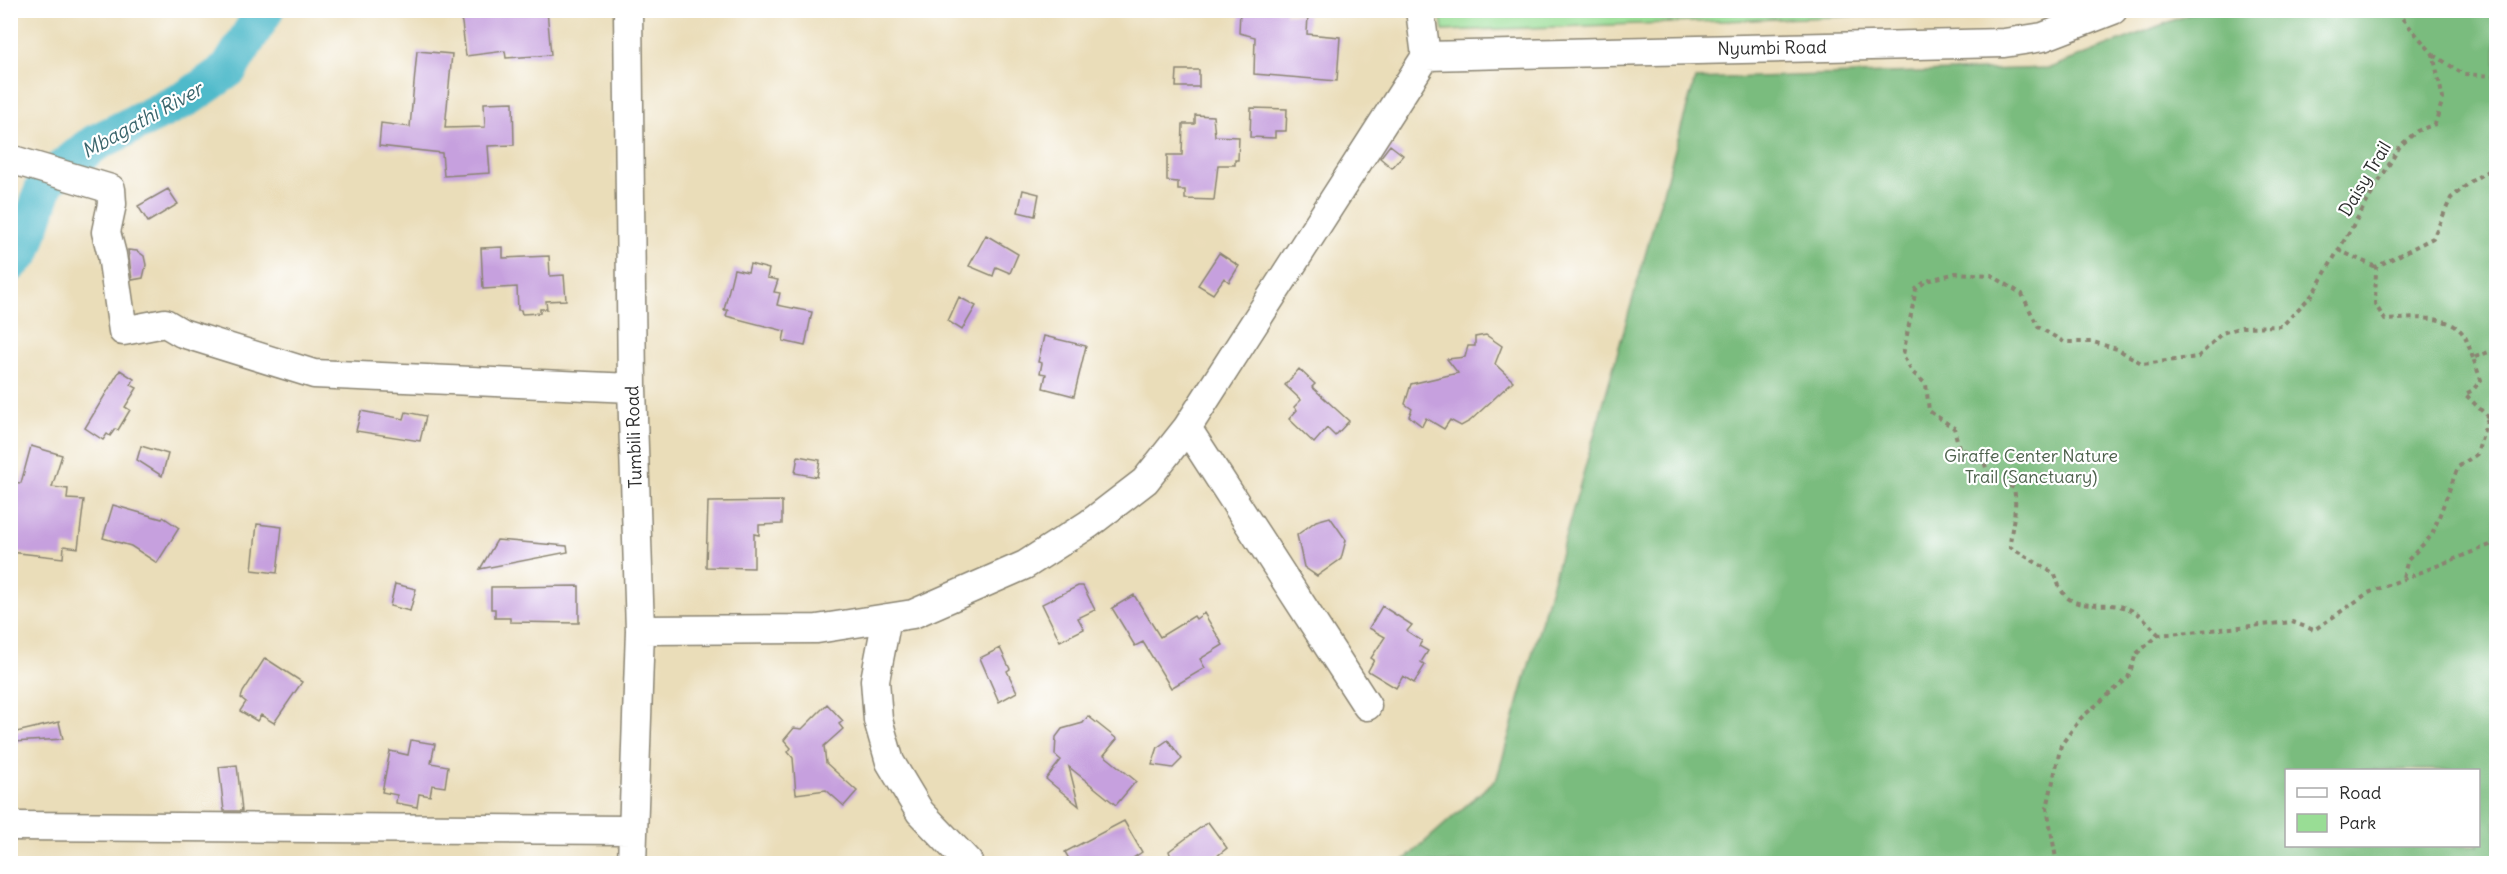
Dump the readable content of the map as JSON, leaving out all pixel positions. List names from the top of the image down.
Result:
{
  "streets": {
    "street": ["Nyumbi Road", "Tumbili Road"],
    "path": ["Daisy Trail"]
  },
  "water": ["Mbagathi River"],
  "parks": ["Giraffe Center Nature Trail (Sanctuary)"],
  "legend": ["Road", "Park"]
}
